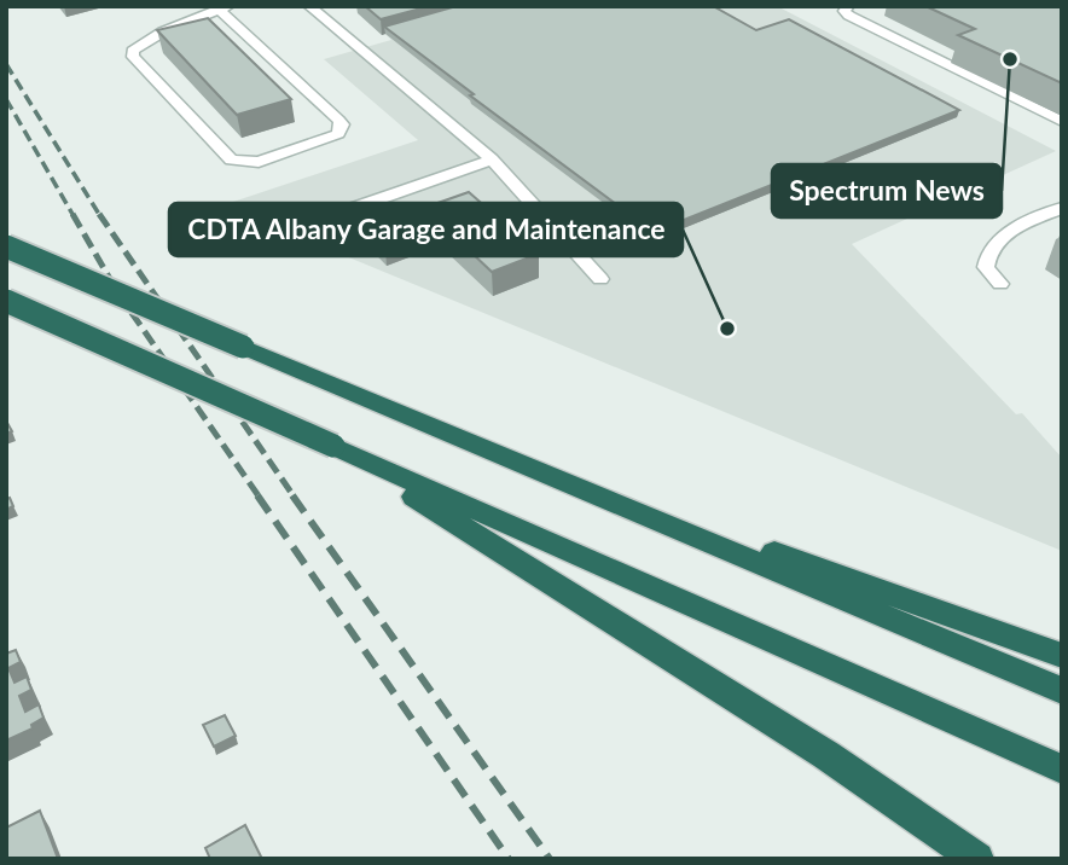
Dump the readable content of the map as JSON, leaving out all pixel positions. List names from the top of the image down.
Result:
{
  "places": ["Spectrum News", "CDTA Albany Garage and Maintenance"]
}
